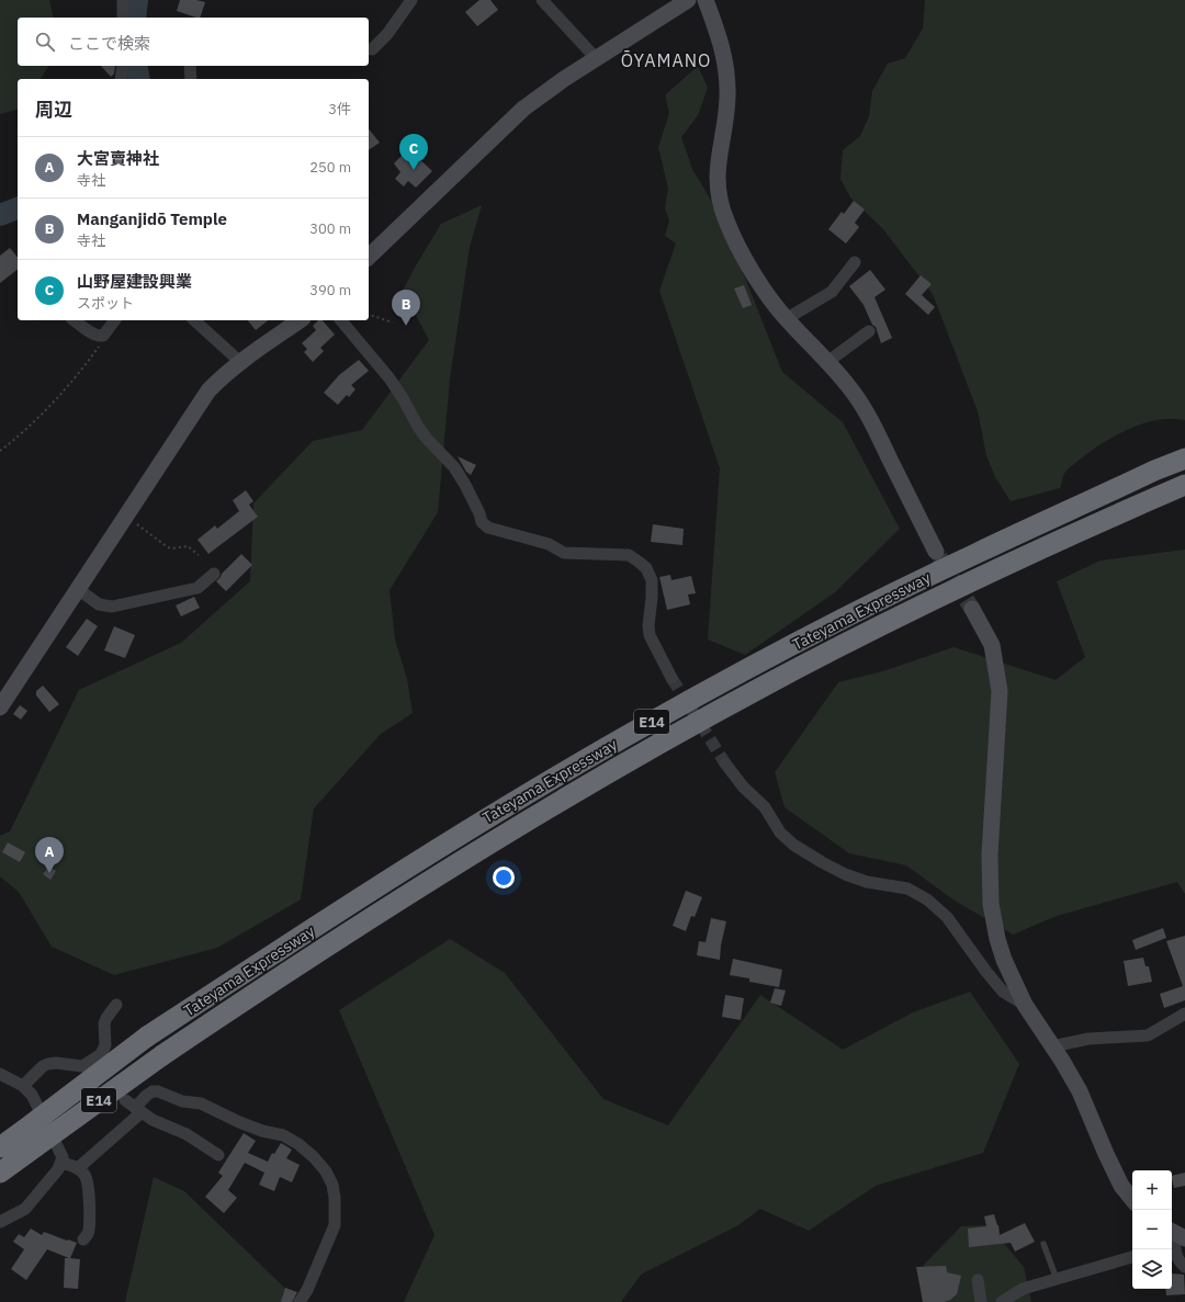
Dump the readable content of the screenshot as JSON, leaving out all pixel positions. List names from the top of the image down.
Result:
{
  "streets": {
    "highway": ["Tateyama Expressway", "E14"]
  },
  "districts": ["ŌYAMANO"],
  "page": {
    "search": "ここで検索",
    "heading": ["周辺", "3件"],
    "pins": ["C", "B", "A"],
    "list": [
      {
        "mark": "A",
        "name": "大宮賣神社",
        "note": "寺社",
        "value": "250 m"
      },
      {
        "mark": "B",
        "name": "Manganjidō Temple",
        "note": "寺社",
        "value": "300 m"
      },
      {
        "mark": "C",
        "name": "山野屋建設興業",
        "note": "スポット",
        "value": "390 m"
      }
    ],
    "map_buttons": ["+", "−"]
  }
}
